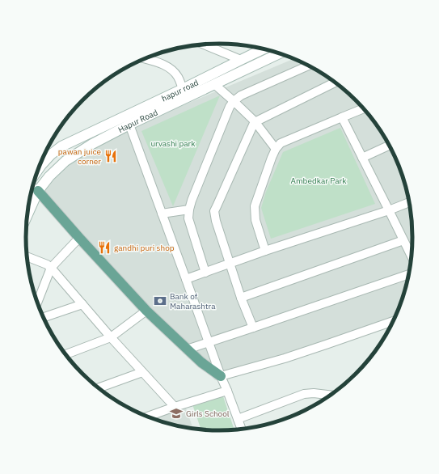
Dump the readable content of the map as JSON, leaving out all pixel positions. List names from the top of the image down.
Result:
{
  "streets": {
    "main road": ["hapur road", "Hapur Road"]
  },
  "parks": ["urvashi park", "Ambedkar Park"],
  "places": {
    "restaurant": ["pawan juice corner", "gandhi puri shop"],
    "bank": ["Bank of Maharashtra"],
    "school or university": ["Girls School"]
  }
}
